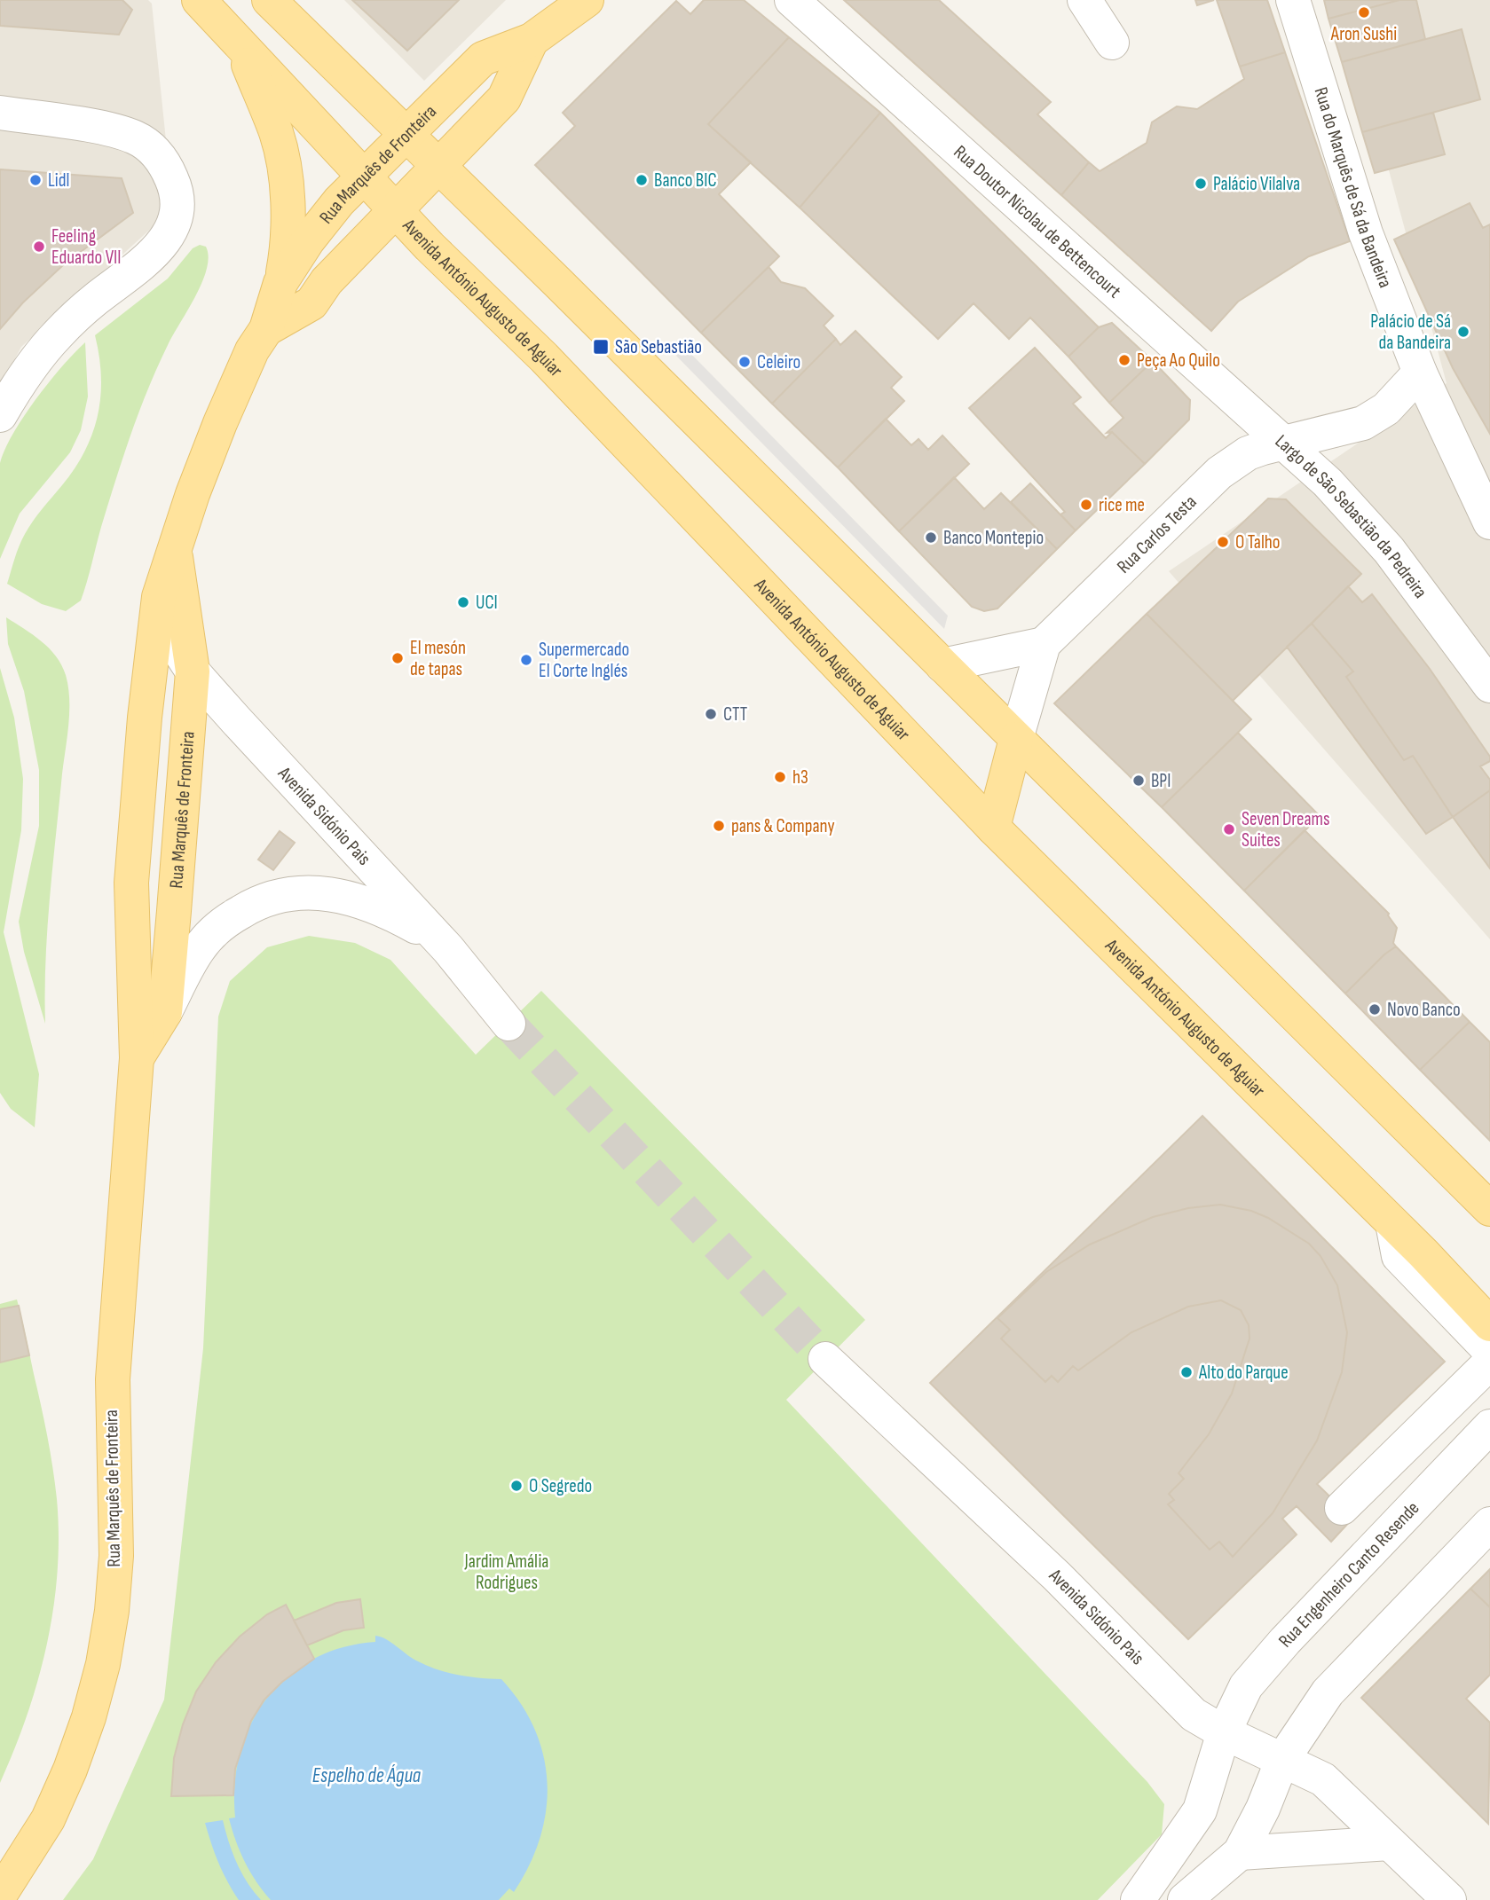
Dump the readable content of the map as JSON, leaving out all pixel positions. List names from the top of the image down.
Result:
{
  "streets": {
    "main road": ["Rua Marquês de Fronteira", "Avenida António Augusto de Aguiar"],
    "street": [
      "Rua do Marquês de Sá da Bandeira",
      "Rua Doutor Nicolau de Bettencourt",
      "Largo de São Sebastião da Pedreira",
      "Rua Carlos Testa",
      "Avenida Sidónio Pais",
      "Rua Engenheiro Canto Resende"
    ]
  },
  "crossings": [
    ["Rua Marquês de Fronteira", "Avenida António Augusto de Aguiar"],
    ["Rua Marquês de Fronteira", "Avenida Sidónio Pais"],
    ["Rua do Marquês de Sá da Bandeira", "Largo de São Sebastião da Pedreira"],
    ["Rua Doutor Nicolau de Bettencourt", "Largo de São Sebastião da Pedreira"],
    ["Rua Doutor Nicolau de Bettencourt", "Rua Carlos Testa"],
    ["Largo de São Sebastião da Pedreira", "Rua Carlos Testa"],
    ["Avenida Sidónio Pais", "Rua Engenheiro Canto Resende"]
  ],
  "water": ["Espelho de Água"],
  "parks": ["Jardim Amália Rodrigues"],
  "places": {
    "other": [
      "Aron Sushi",
      "Lidl",
      "Banco BIC",
      "Palácio Vilalva",
      "Feeling Eduardo VII",
      "Palácio de Sá da Bandeira",
      "Peça Ao Quilo",
      "Celeiro",
      "rice me",
      "Banco Montepio",
      "O Talho",
      "UCI",
      "El mesón de tapas",
      "Supermercado El Corte Inglés",
      "CTT",
      "h3",
      "BPI",
      "pans & Company",
      "Seven Dreams Suites",
      "Novo Banco",
      "Alto do Parque",
      "O Segredo"
    ],
    "transit": ["São Sebastião"]
  }
}
